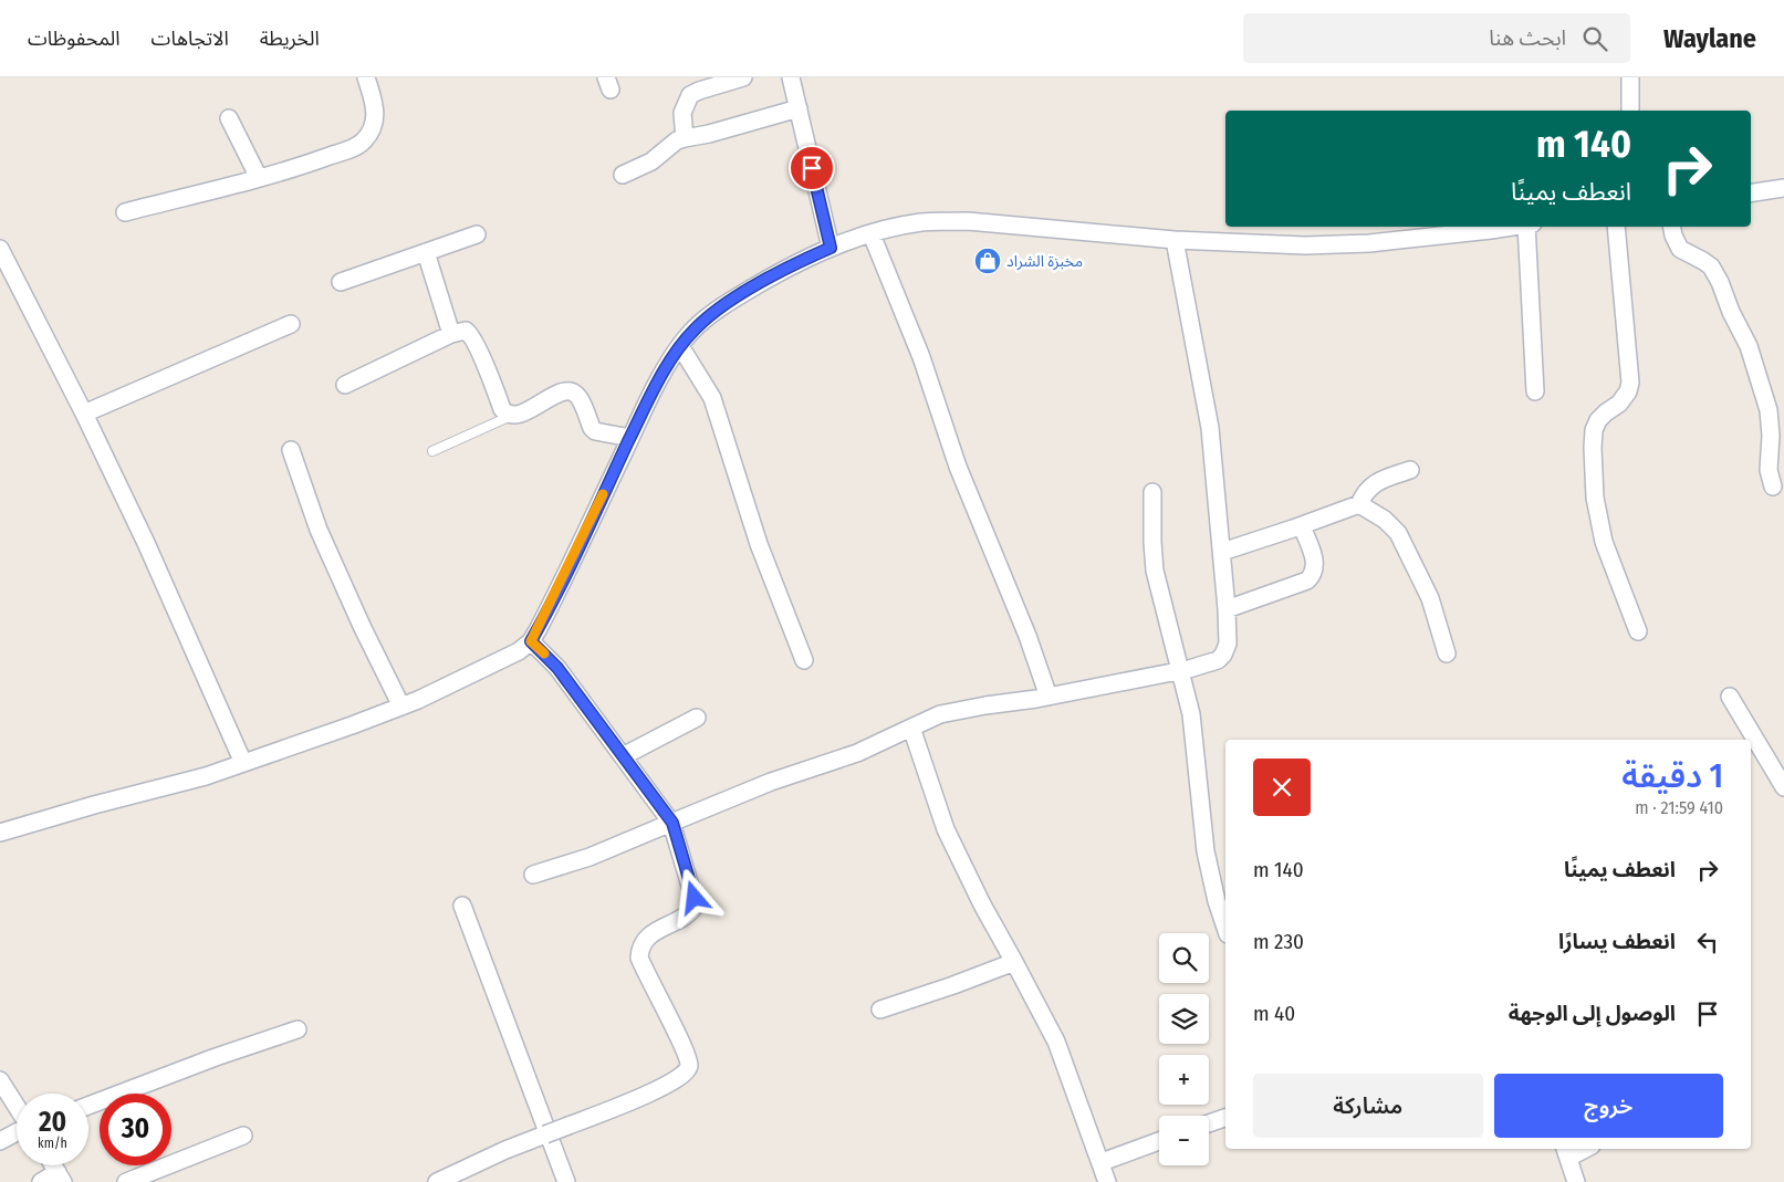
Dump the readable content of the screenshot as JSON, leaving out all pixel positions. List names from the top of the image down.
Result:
{
  "places": {
    "shop": ["مخبزة الشراد"]
  },
  "page": {
    "header": "Waylane",
    "search": "ابحث هنا",
    "nav": ["الخريطة", "الاتجاهات", "المحفوظات"],
    "turn": ["140 m", "انعطف يمينًا"],
    "heading": ["1 دقيقة", "410 m · 21:59"],
    "list": [
      {
        "name": "انعطف يمينًا",
        "value": "140 m"
      },
      {
        "name": "انعطف يسارًا",
        "value": "230 m"
      },
      {
        "name": "الوصول إلى الوجهة",
        "value": "40 m"
      }
    ],
    "map_buttons": ["+", "−"],
    "buttons": ["خروج", "مشاركة"],
    "speed": "20 km/h",
    "limit": "30"
  }
}
